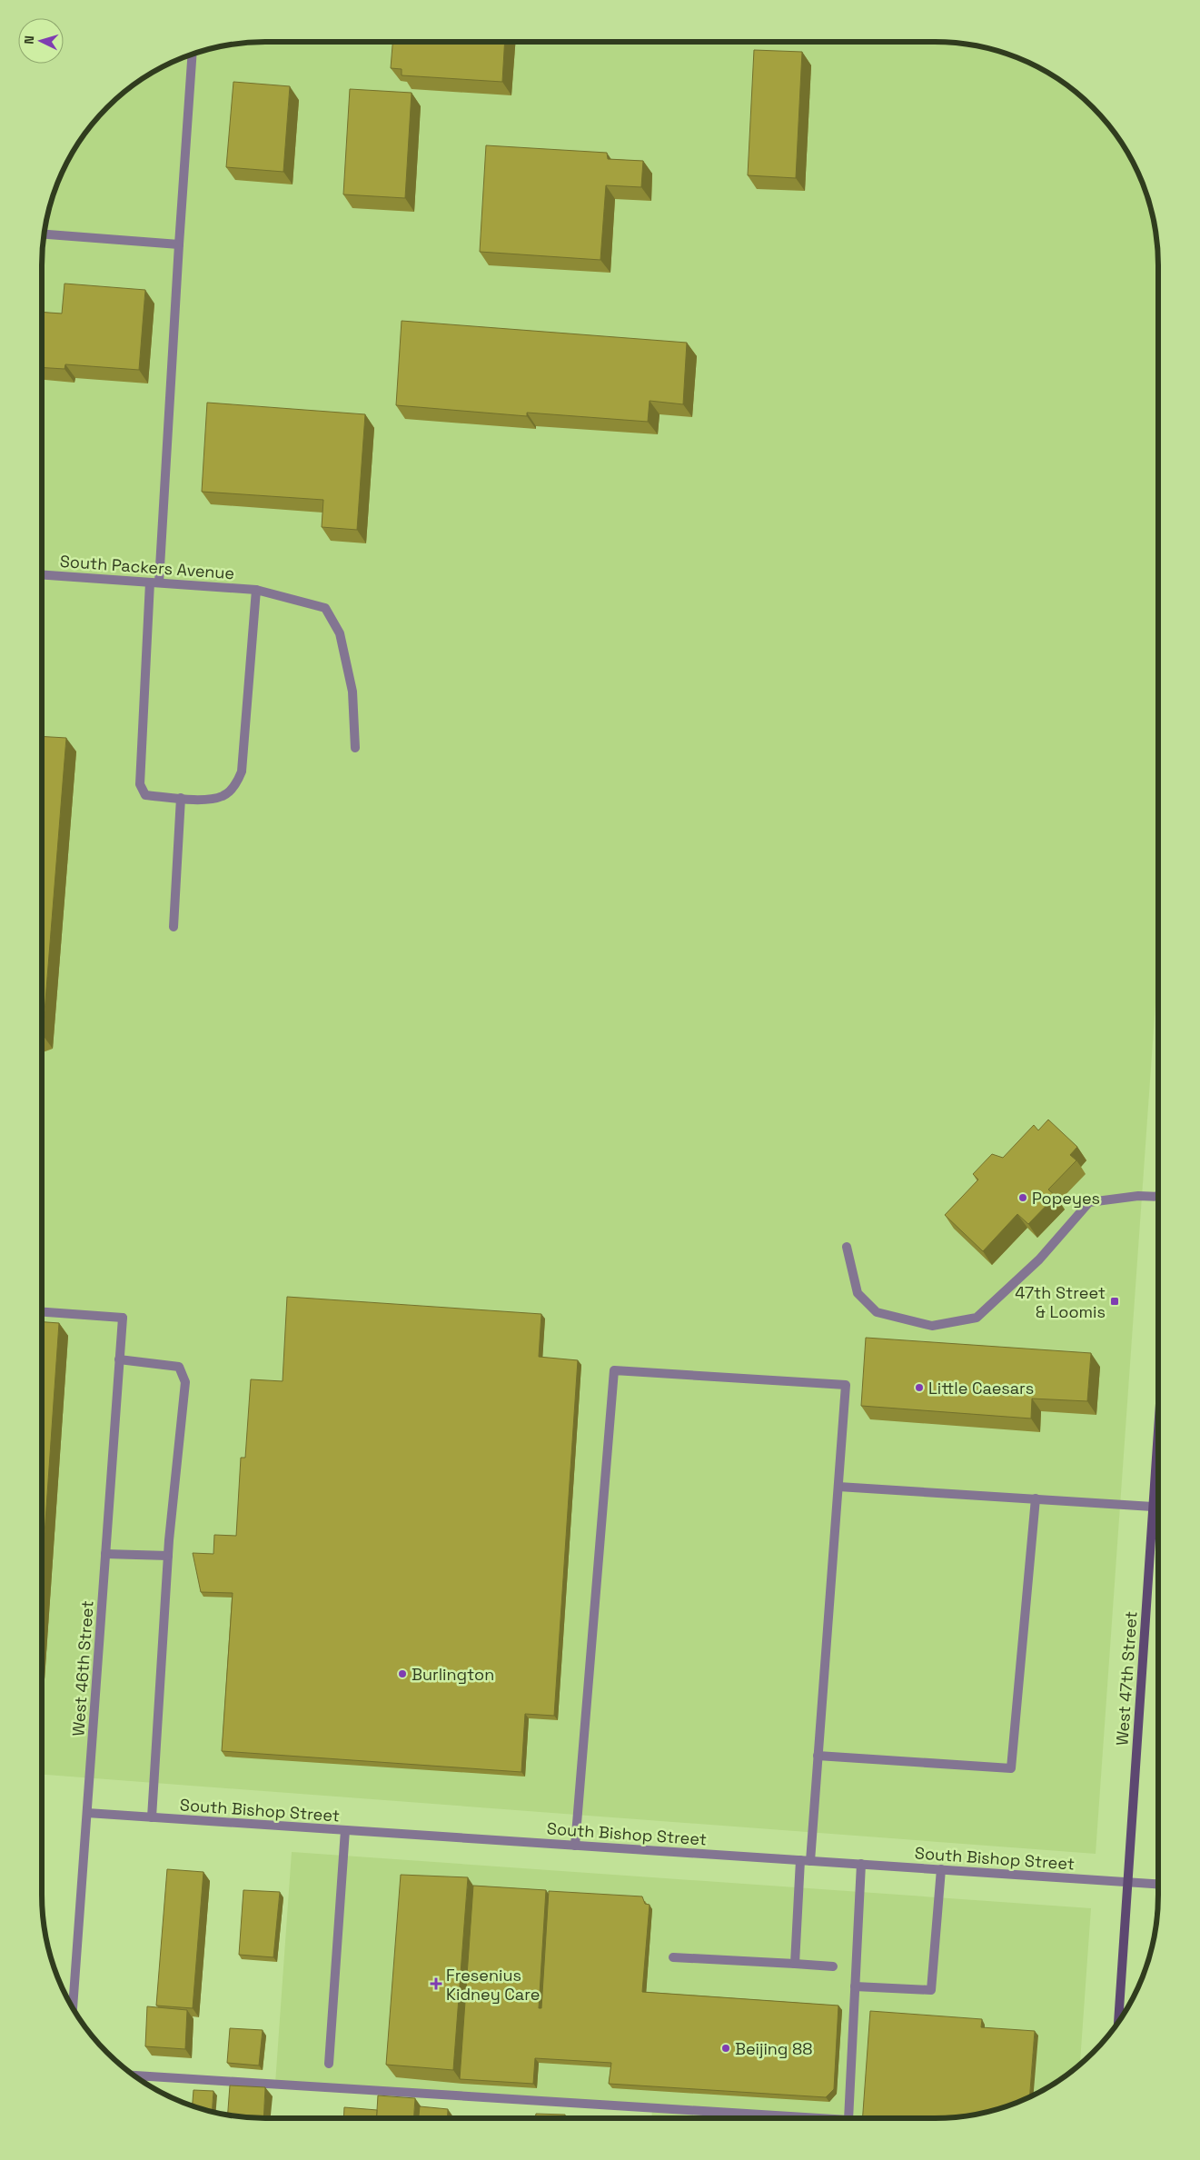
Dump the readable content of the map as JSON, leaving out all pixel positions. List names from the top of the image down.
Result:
{
  "streets": {
    "main road": ["West 47th Street"],
    "street": ["South Packers Avenue", "West 46th Street", "South Bishop Street"]
  },
  "crossings": [
    ["West 46th Street", "South Bishop Street"],
    ["West 47th Street", "South Bishop Street"]
  ],
  "places": {
    "other": [
      "Popeyes",
      "Little Caesars",
      "Burlington",
      "Beijing 88"
    ],
    "transit": ["47th Street & Loomis"],
    "health": ["Fresenius Kidney Care"]
  },
  "north": "left"
}
